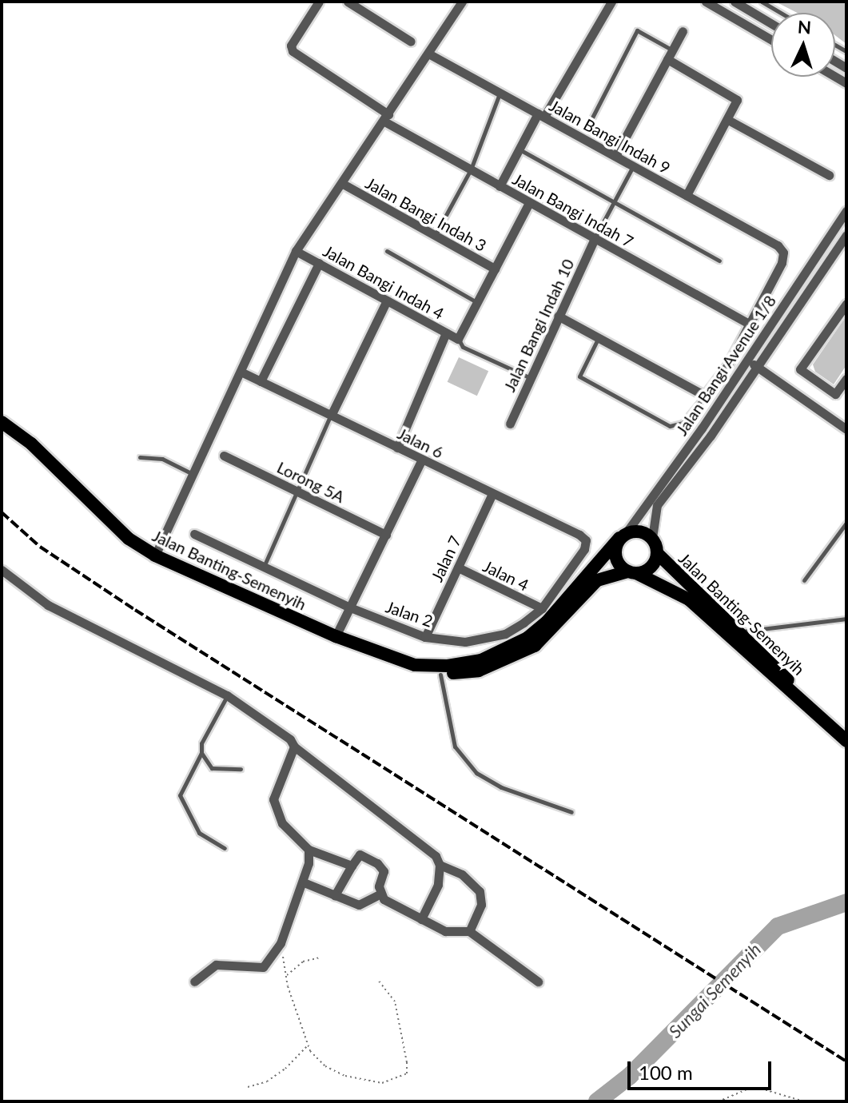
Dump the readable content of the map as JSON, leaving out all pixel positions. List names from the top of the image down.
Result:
{
  "streets": {
    "main road": ["Jalan Banting-Semenyih"],
    "street": [
      "Jalan Bangi Indah 9",
      "Jalan Bangi Indah 7",
      "Jalan Bangi Indah 3",
      "Jalan Bangi Indah 4",
      "Jalan Bangi Indah 10",
      "Jalan Bangi Avenue 1/8",
      "Jalan 6",
      "Lorong 5A",
      "Jalan 7",
      "Jalan 4",
      "Jalan 2"
    ]
  },
  "crossings": [
    ["Jalan Bangi Indah 9", "Jalan Bangi Indah 7"],
    ["Jalan Bangi Indah 7", "Jalan Bangi Indah 10"],
    ["Jalan Bangi Avenue 1/8", "Jalan Banting-Semenyih"],
    ["Jalan 6", "Jalan 7"],
    ["Jalan 6", "Jalan 2"],
    ["Jalan 7", "Jalan 4"],
    ["Jalan 7", "Jalan 2"],
    ["Jalan 4", "Jalan 2"]
  ],
  "water": ["Sungai Semenyih"],
  "scale_bar": "100 m",
  "north": "top"
}
